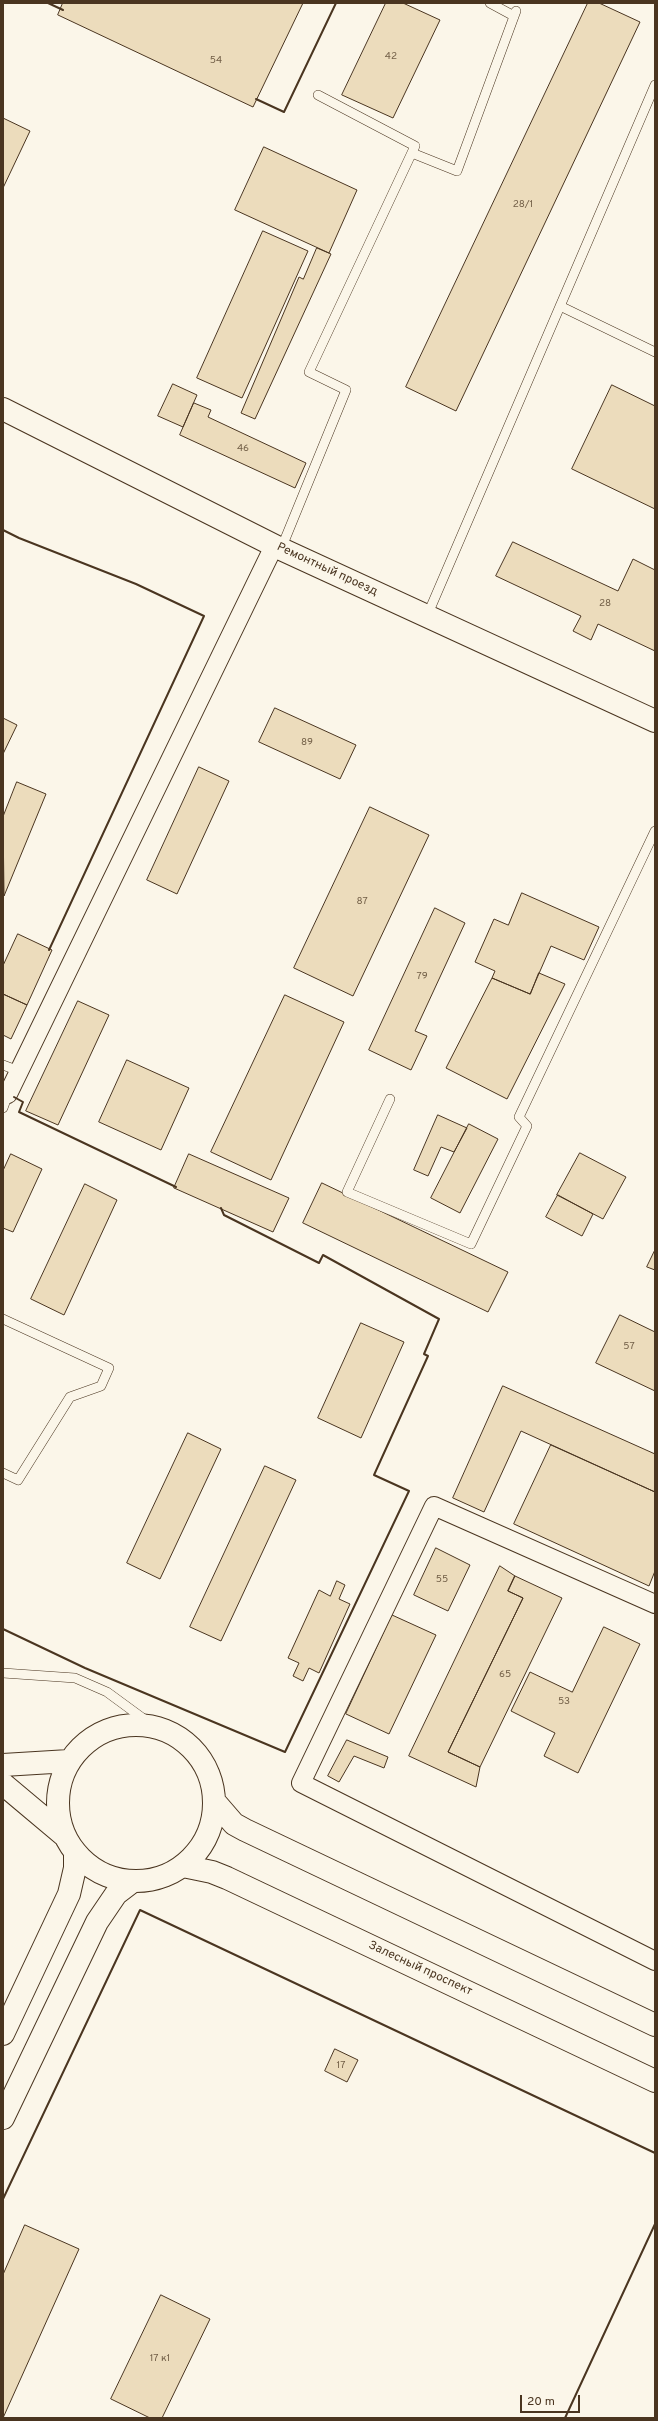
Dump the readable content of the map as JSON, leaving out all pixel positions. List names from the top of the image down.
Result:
{
  "streets": {
    "street": ["Ремонтный проезд", "Залесный проспект"]
  },
  "house_numbers": [
    "42",
    "54",
    "28/1",
    "46",
    "28",
    "89",
    "87",
    "79",
    "57",
    "55",
    "65",
    "53",
    "17",
    "17 к1"
  ],
  "scale_bar": "20 m"
}
